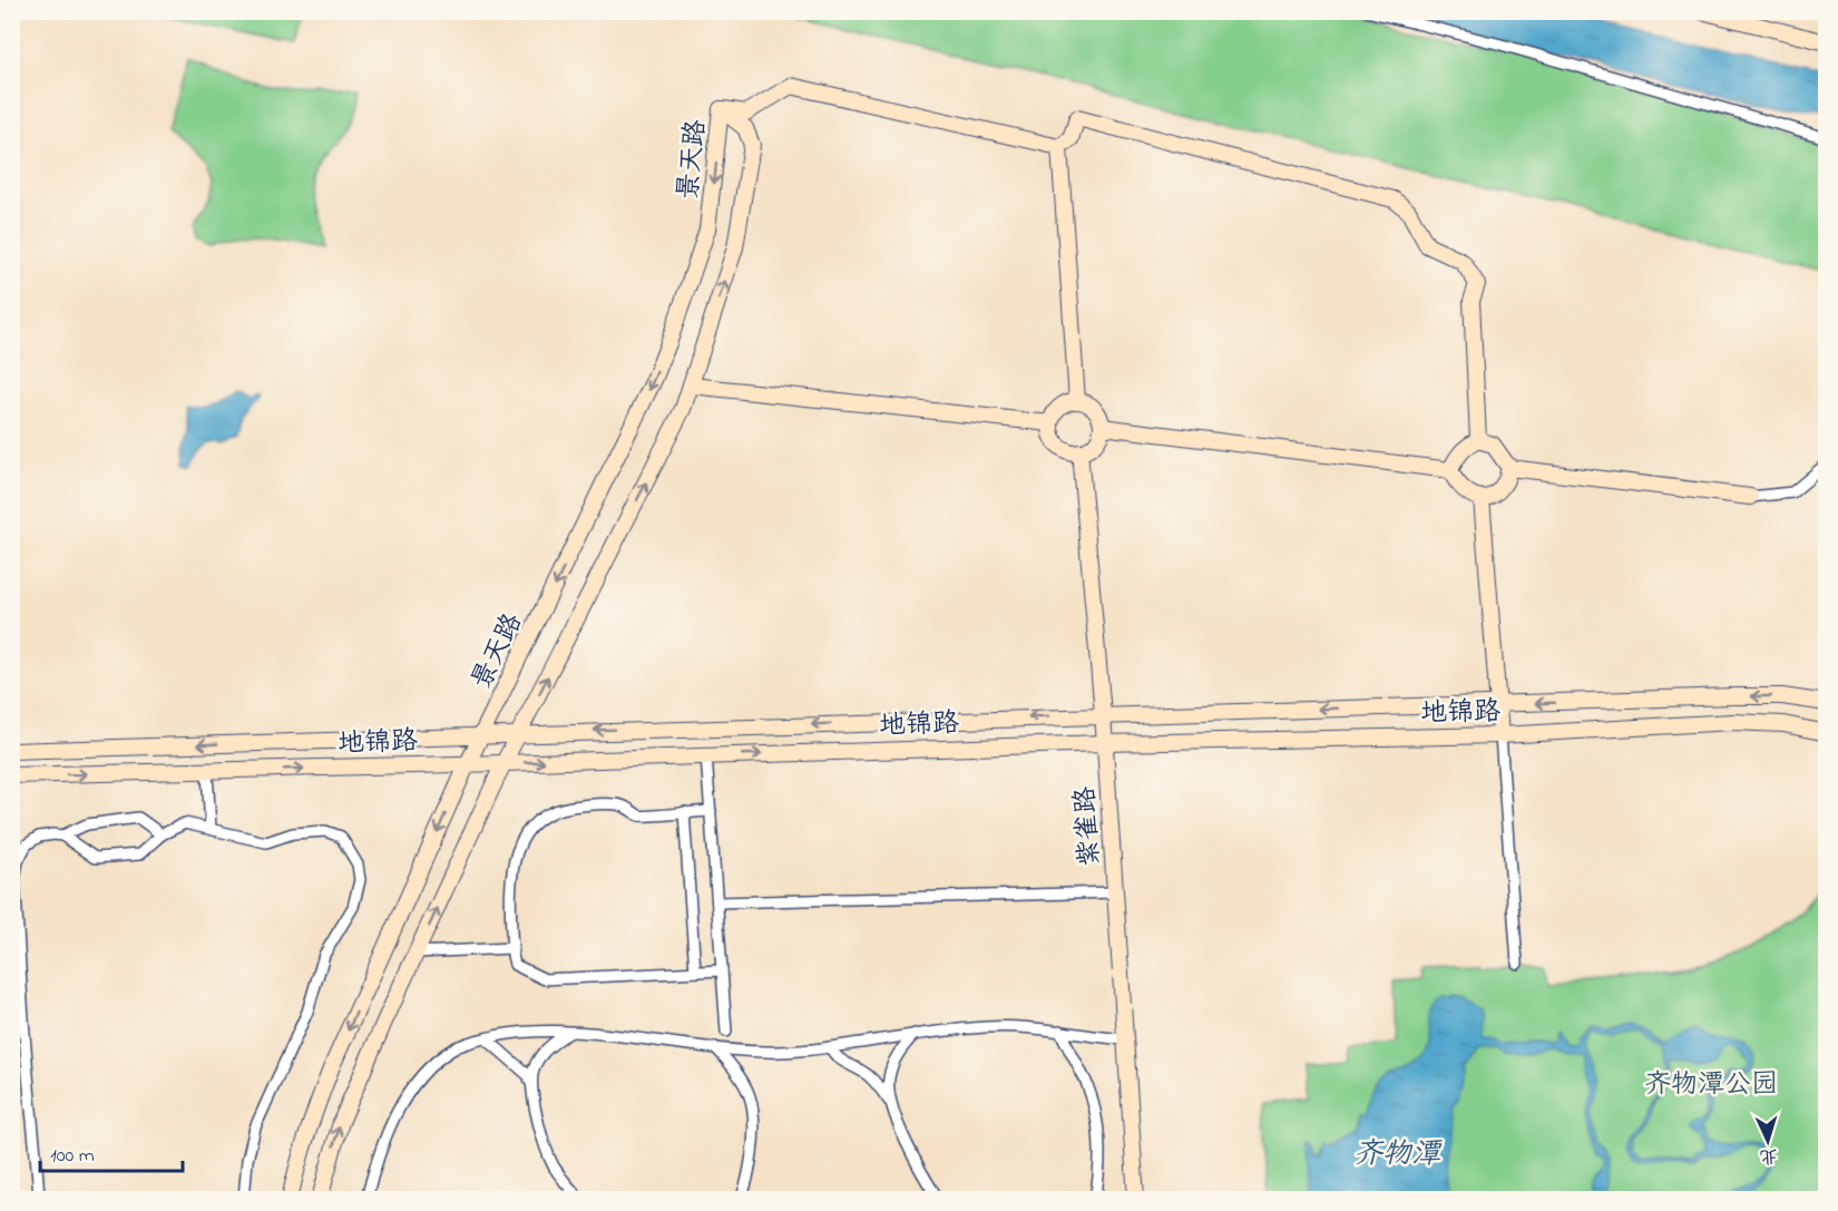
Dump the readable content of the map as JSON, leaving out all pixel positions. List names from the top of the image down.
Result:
{
  "streets": {
    "street": ["景天路", "地锦路", "紫雀路"]
  },
  "crossings": [
    ["景天路", "地锦路"],
    ["地锦路", "紫雀路"]
  ],
  "water": ["齐物潭"],
  "parks": ["齐物潭公园"],
  "scale_bar": "100 m",
  "north": "bottom"
}
